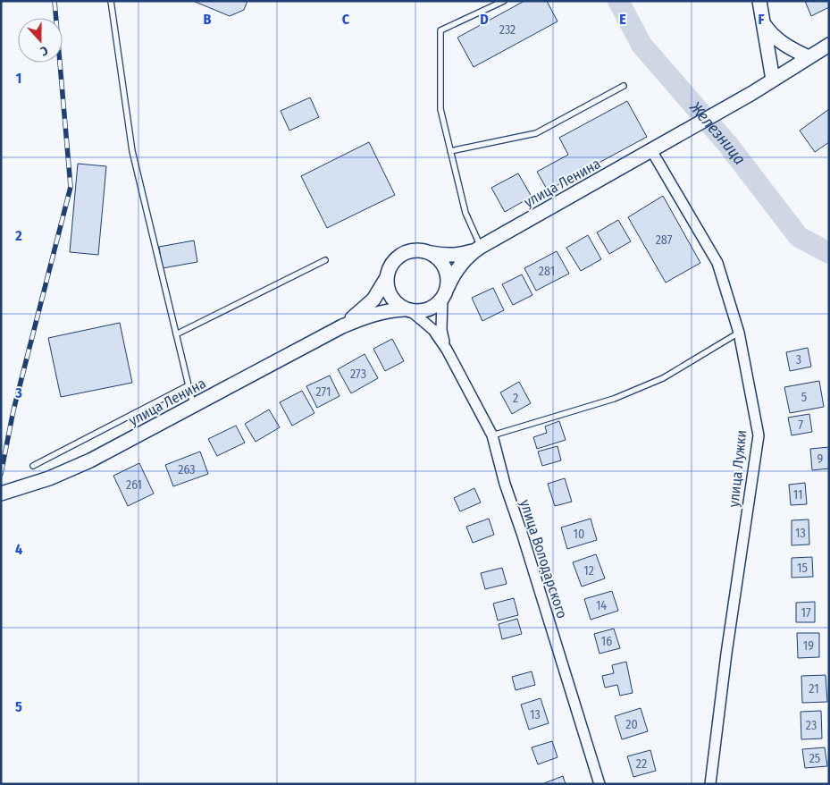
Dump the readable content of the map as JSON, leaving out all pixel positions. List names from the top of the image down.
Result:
{
  "streets": {
    "street": ["улица Ленина", "улица Лужки", "улица Володарского"]
  },
  "crossings": [
    ["улица Ленина", "улица Лужки"]
  ],
  "water": ["Железница"],
  "house_numbers": [
    "232",
    "287",
    "281",
    "3",
    "273",
    "271",
    "5",
    "2",
    "7",
    "9",
    "263",
    "261",
    "11",
    "13",
    "10",
    "15",
    "12",
    "14",
    "17",
    "16",
    "19",
    "21",
    "13",
    "20",
    "23",
    "25",
    "22"
  ],
  "north": "bottom",
  "grid": {
    "columns": [
      "B",
      "C",
      "D",
      "E",
      "F"
    ],
    "rows": [
      "1",
      "2",
      "3",
      "4",
      "5"
    ]
  }
}
